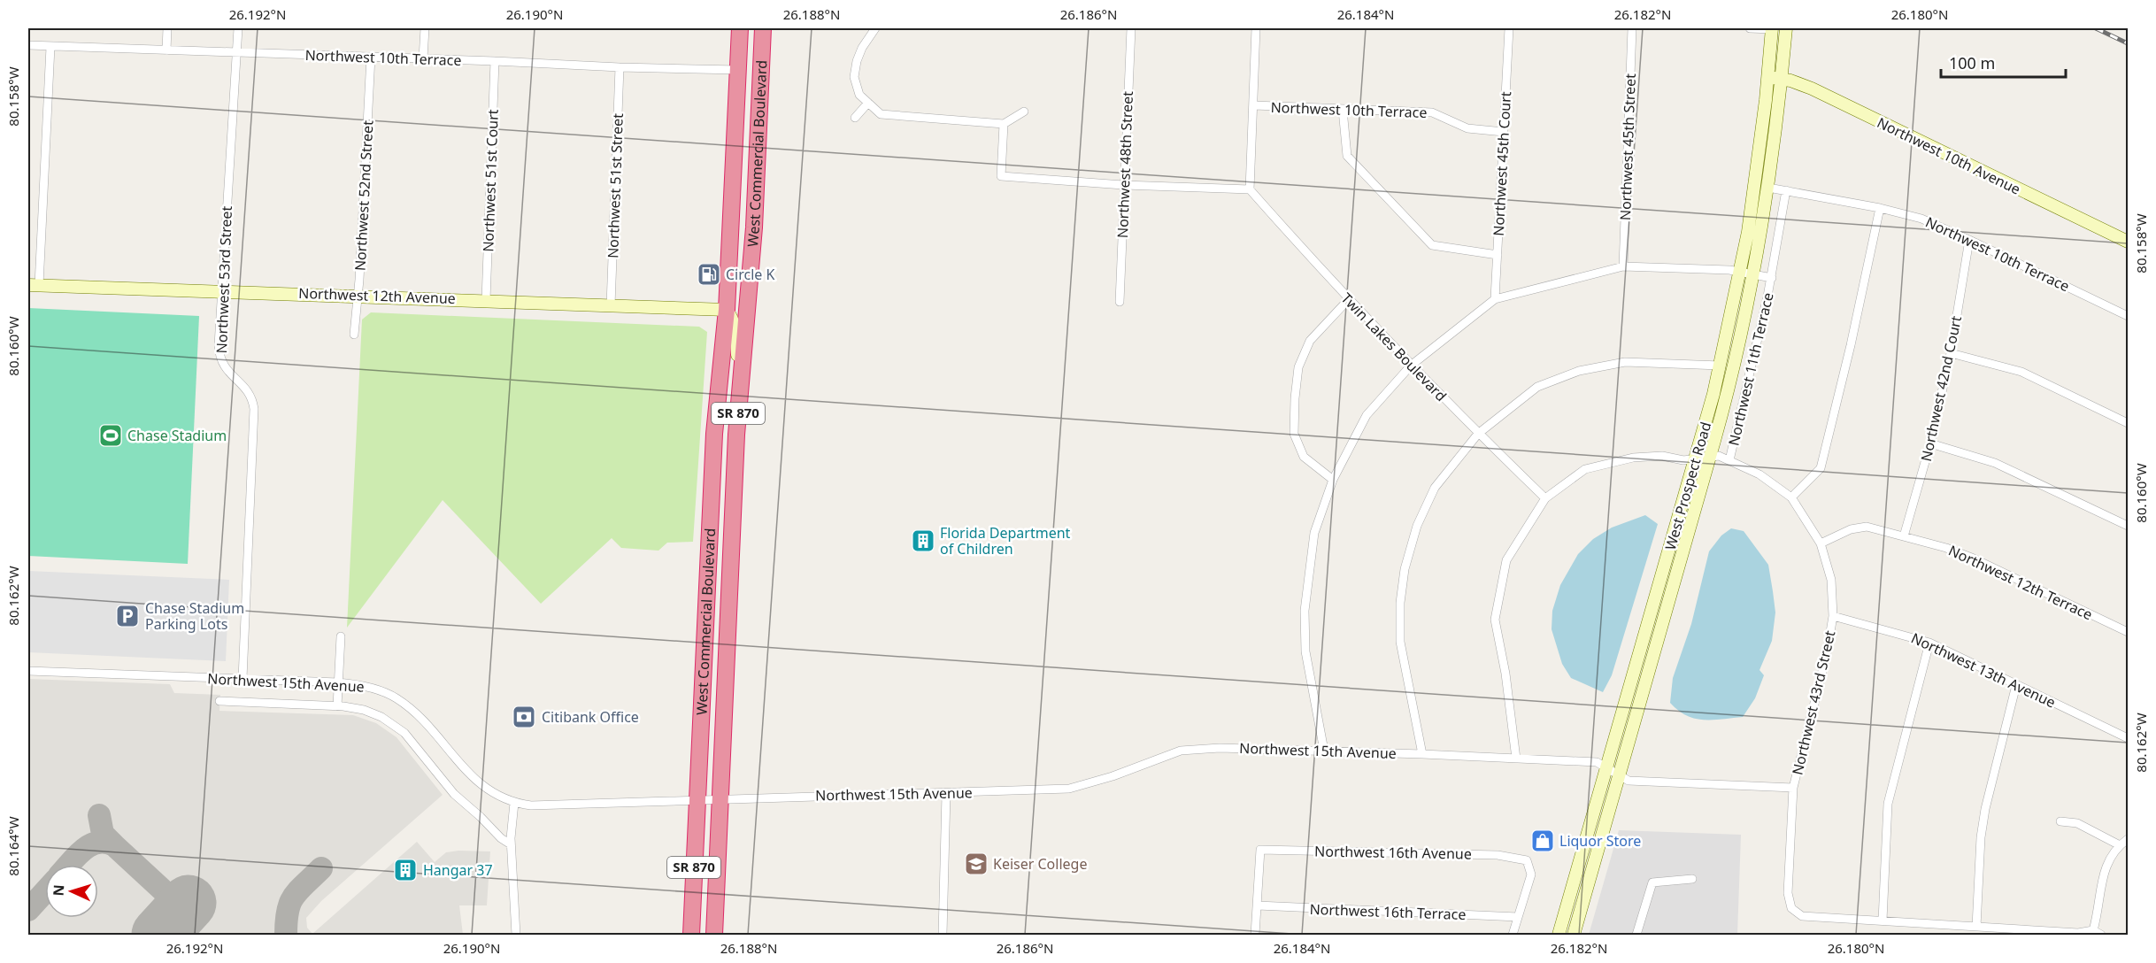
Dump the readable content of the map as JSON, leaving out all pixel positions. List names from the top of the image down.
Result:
{
  "streets": {
    "highway": ["West Commercial Boulevard", "SR 870"],
    "main road": ["Northwest 10th Avenue", "Northwest 12th Avenue", "West Prospect Road"],
    "street": [
      "Northwest 10th Terrace",
      "Northwest 45th Street",
      "Northwest 45th Court",
      "Northwest 48th Street",
      "Northwest 51st Court",
      "Northwest 51st Street",
      "Northwest 52nd Street",
      "Northwest 53rd Street",
      "Twin Lakes Boulevard",
      "Northwest 11th Terrace",
      "Northwest 42nd Court",
      "Northwest 12th Terrace",
      "Northwest 13th Avenue",
      "Northwest 15th Avenue",
      "Northwest 43rd Street",
      "Northwest 16th Avenue",
      "Northwest 16th Terrace"
    ]
  },
  "crossings": [
    ["Northwest 10th Terrace", "West Commercial Boulevard"],
    ["Northwest 10th Terrace", "Northwest 45th Court"],
    ["Northwest 10th Terrace", "Northwest 51st Court"],
    ["Northwest 10th Terrace", "Northwest 51st Street"],
    ["Northwest 10th Terrace", "Northwest 52nd Street"],
    ["Northwest 10th Terrace", "Northwest 53rd Street"],
    ["Northwest 10th Terrace", "Northwest 11th Terrace"],
    ["Northwest 10th Terrace", "Northwest 42nd Court"],
    ["Northwest 10th Terrace", "West Prospect Road"],
    ["Northwest 45th Street", "Northwest 11th Terrace"],
    ["West Commercial Boulevard", "Northwest 12th Avenue"],
    ["West Commercial Boulevard", "Northwest 15th Avenue"],
    ["Northwest 10th Avenue", "West Prospect Road"],
    ["Northwest 45th Court", "Northwest 11th Terrace"],
    ["Northwest 51st Court", "Northwest 12th Avenue"],
    ["Northwest 51st Street", "Northwest 12th Avenue"],
    ["Northwest 52nd Street", "Northwest 12th Avenue"],
    ["Northwest 53rd Street", "Northwest 12th Avenue"],
    ["Northwest 53rd Street", "Northwest 15th Avenue"],
    ["Twin Lakes Boulevard", "Northwest 11th Terrace"],
    ["Northwest 11th Terrace", "West Prospect Road"],
    ["Northwest 11th Terrace", "Northwest 15th Avenue"],
    ["Northwest 42nd Court", "Northwest 12th Terrace"],
    ["West Prospect Road", "Northwest 15th Avenue"],
    ["Northwest 12th Terrace", "Northwest 43rd Street"],
    ["Northwest 13th Avenue", "Northwest 43rd Street"],
    ["Northwest 15th Avenue", "Northwest 43rd Street"],
    ["Northwest 16th Avenue", "Northwest 16th Terrace"]
  ],
  "places": {
    "fuel station": ["Circle K"],
    "sports": ["Chase Stadium"],
    "building": ["Florida Department of Children", "Hangar 37"],
    "parking": ["Chase Stadium Parking Lots"],
    "bank": ["Citibank Office"],
    "shop": ["Liquor Store"],
    "school or university": ["Keiser College"]
  },
  "scale_bar": "100 m",
  "north": "left",
  "coordinates": [
    "26.192°N",
    "26.190°N",
    "26.188°N",
    "26.186°N",
    "26.184°N",
    "26.182°N",
    "26.180°N",
    "80.158°W",
    "80.160°W",
    "80.162°W",
    "80.164°W"
  ]
}
